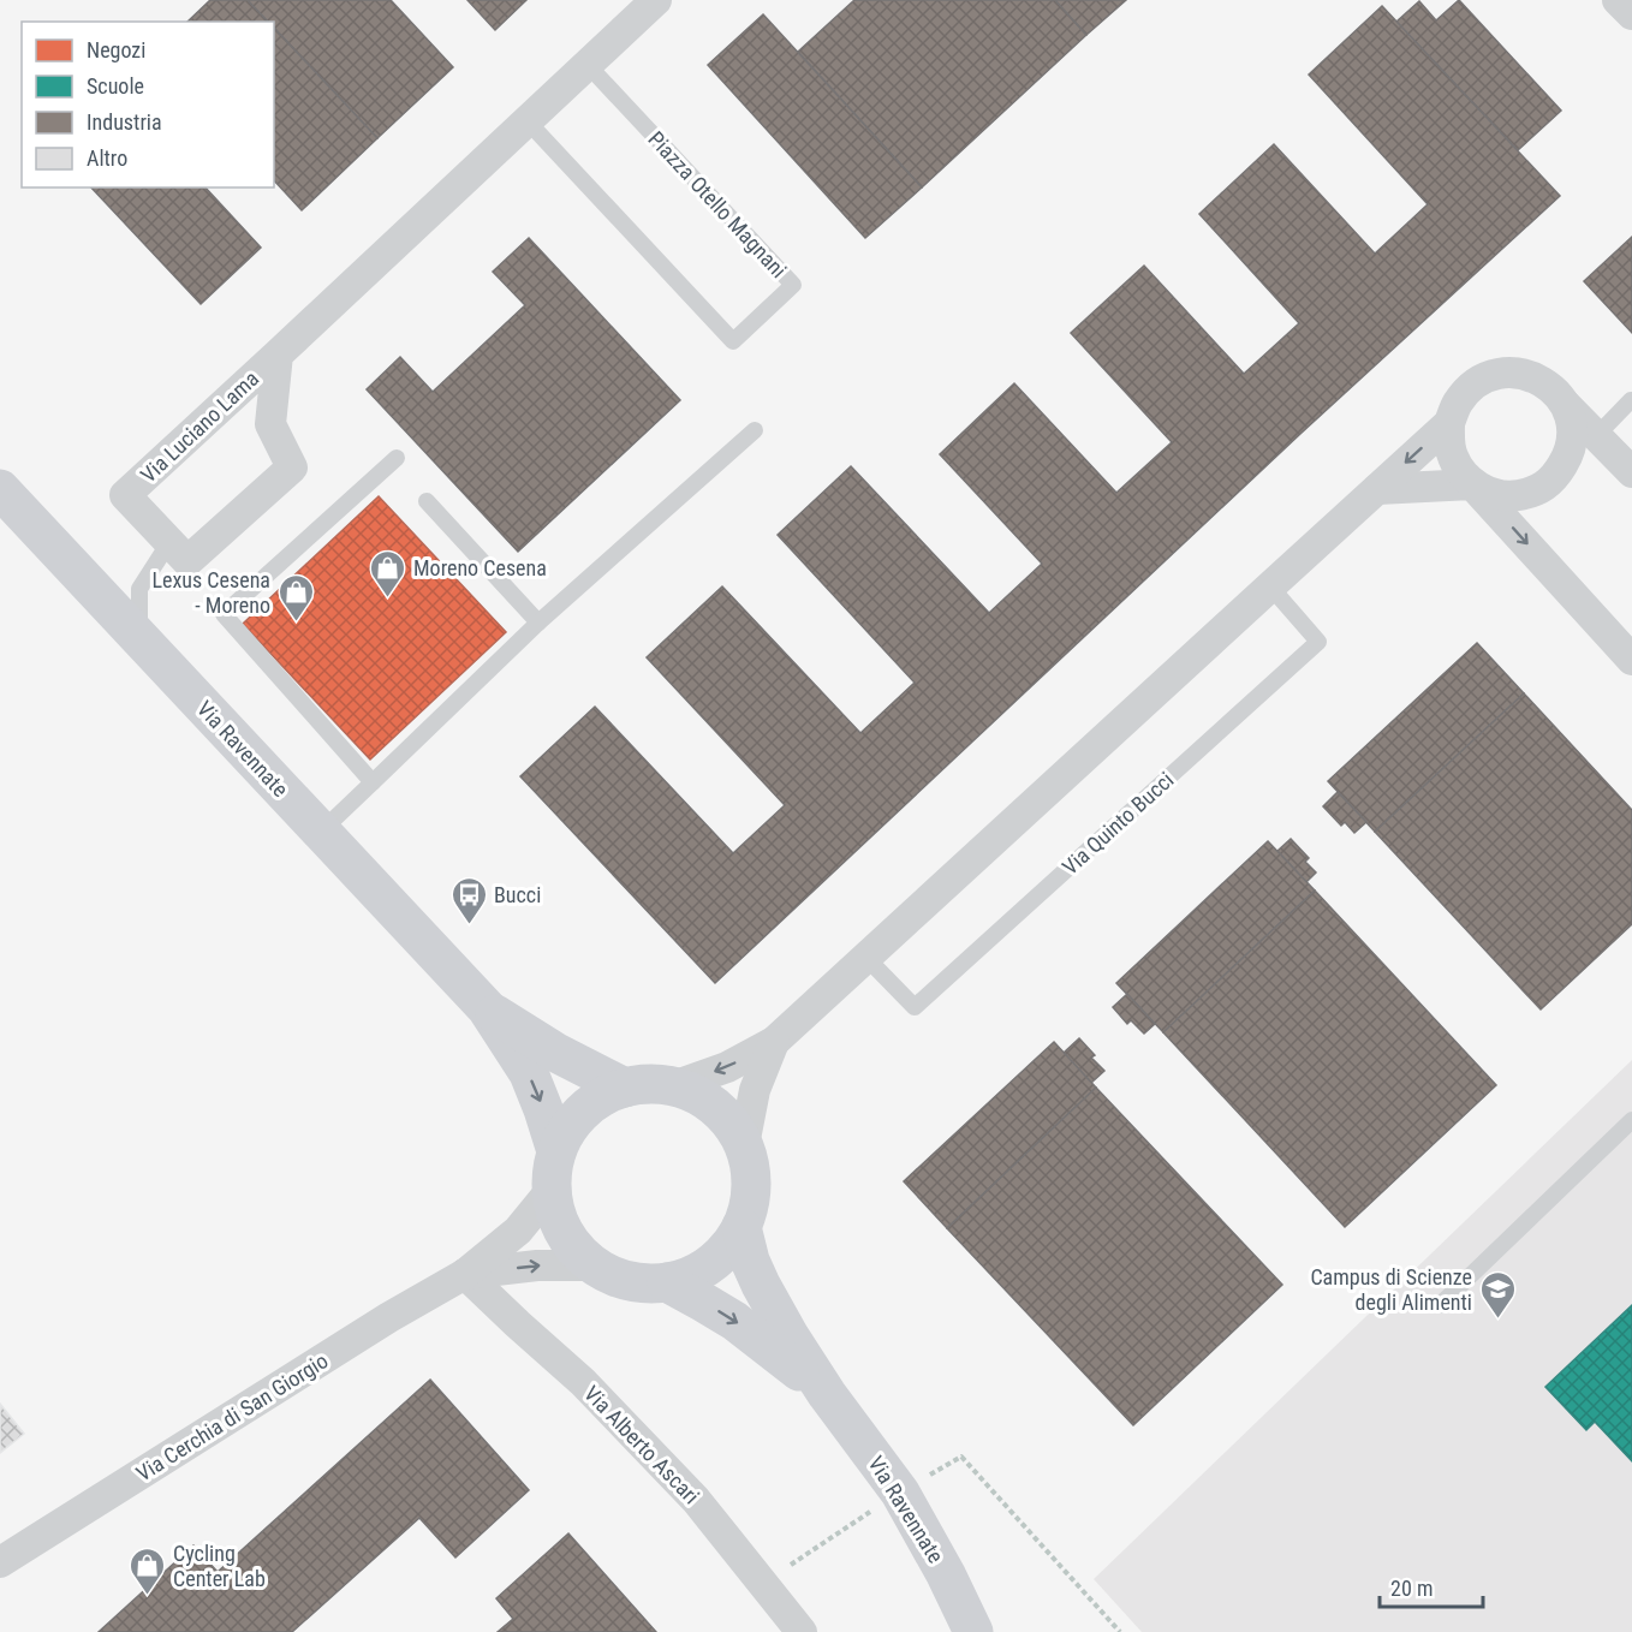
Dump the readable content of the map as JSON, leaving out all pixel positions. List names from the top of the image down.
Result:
{
  "streets": {
    "main road": ["Via Ravennate"],
    "street": ["Via Luciano Lama", "Via Cerchia di San Giorgio", "Via Alberto Ascari"],
    "lane": ["Piazza Otello Magnani", "Via Quinto Bucci"]
  },
  "crossings": [
    ["Piazza Otello Magnani", "Via Luciano Lama"],
    ["Via Ravennate", "Via Cerchia di San Giorgio"],
    ["Via Cerchia di San Giorgio", "Via Alberto Ascari"]
  ],
  "places": {
    "shop": ["Moreno Cesena", "Lexus Cesena - Moreno", "Cycling Center Lab"],
    "bus stop": ["Bucci"],
    "school or university": ["Campus di Scienze degli Alimenti"]
  },
  "legend": [
    "Negozi",
    "Scuole",
    "Industria",
    "Altro"
  ],
  "scale_bar": "20 m"
}
